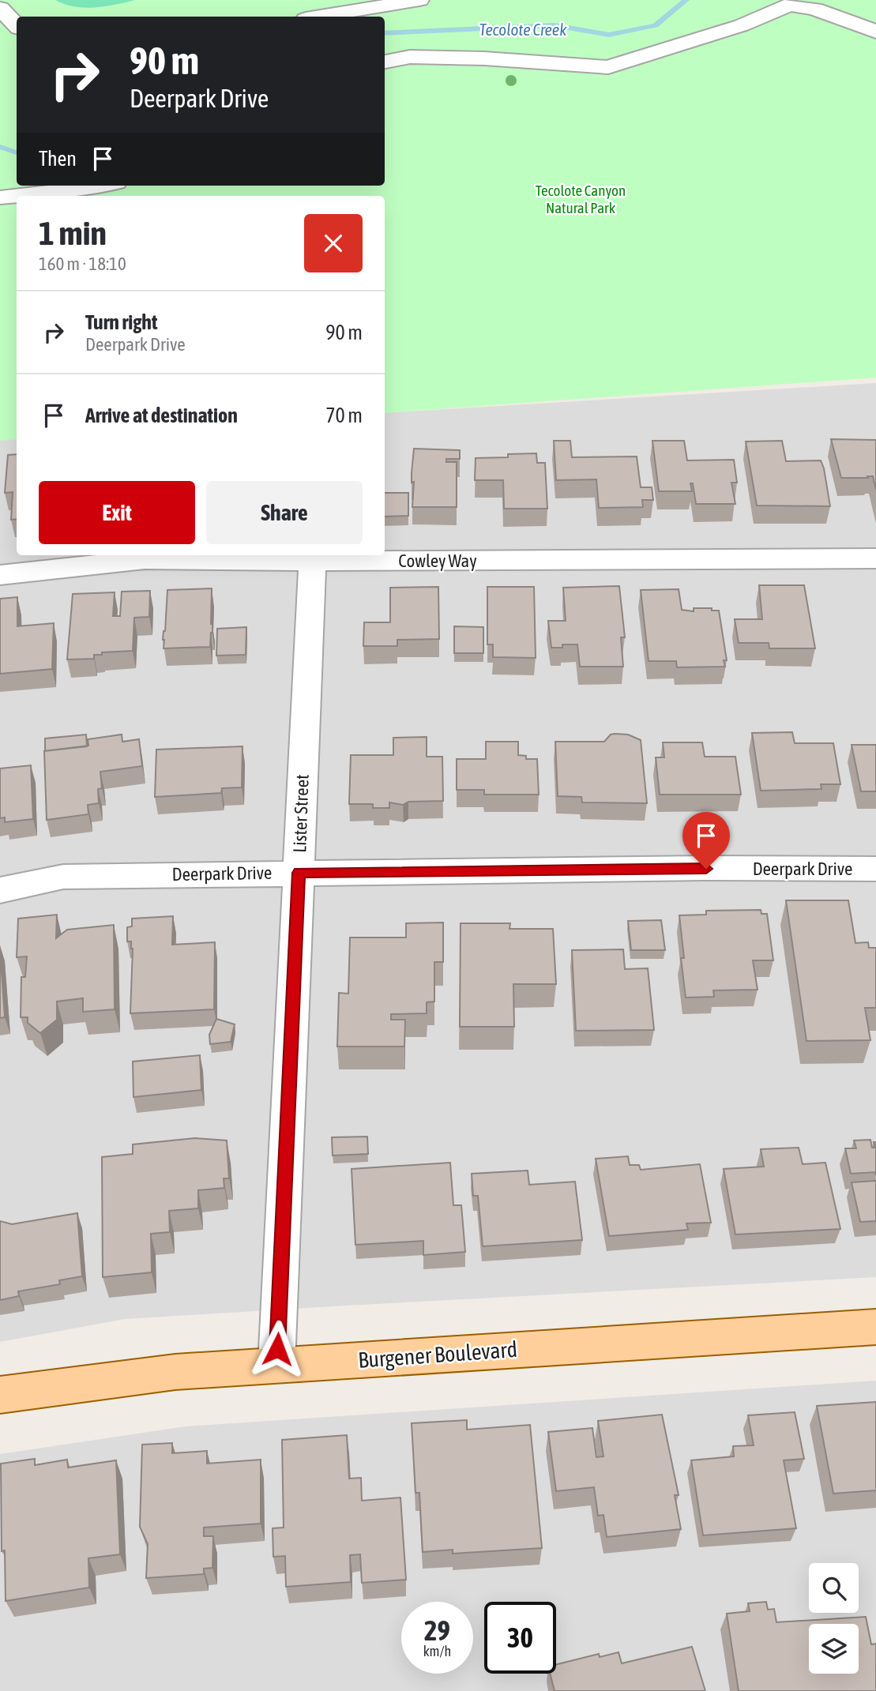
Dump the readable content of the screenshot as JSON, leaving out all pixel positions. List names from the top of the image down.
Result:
{
  "streets": {
    "main road": ["Burgener Boulevard"],
    "street": ["Cowley Way", "Lister Street", "Deerpark Drive"]
  },
  "crossings": [
    ["Cowley Way", "Lister Street"],
    ["Lister Street", "Deerpark Drive"],
    ["Lister Street", "Burgener Boulevard"]
  ],
  "water": ["Tecolote Creek"],
  "parks": ["Tecolote Canyon Natural Park"],
  "page": {
    "turn": ["90 m", "Deerpark Drive"],
    "then": "Then",
    "heading": ["1 min", "160 m · 18:10"],
    "list": [
      {
        "name": "Turn right",
        "note": "Deerpark Drive",
        "value": "90 m"
      },
      {
        "name": "Arrive at destination",
        "value": "70 m"
      }
    ],
    "buttons": ["Exit", "Share"],
    "speed": "29 km/h",
    "limit": "30"
  }
}
